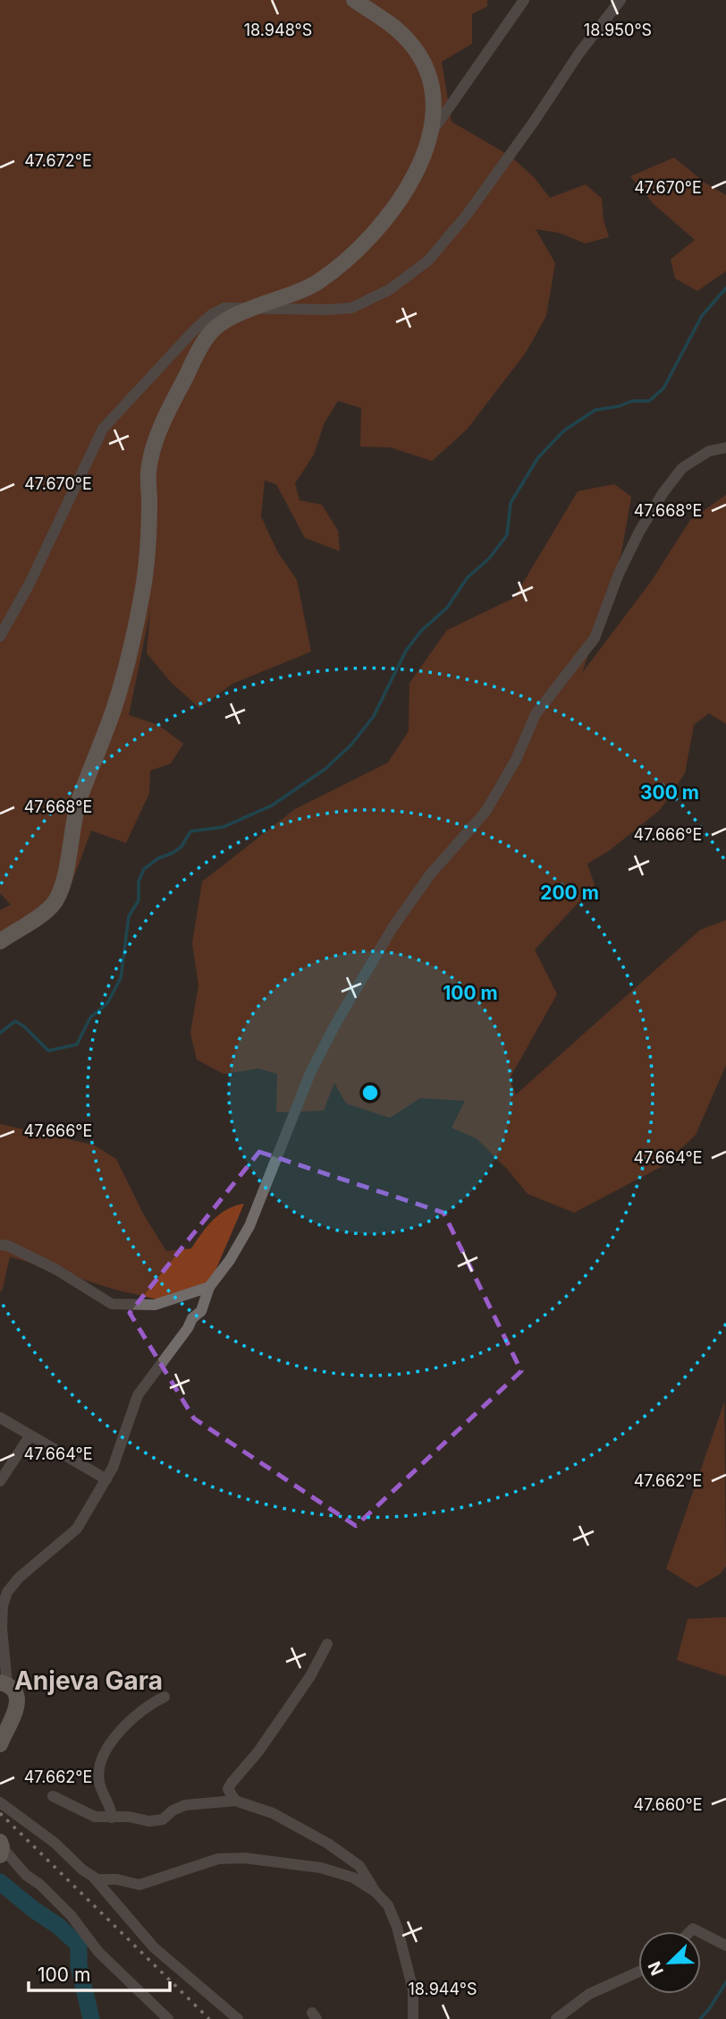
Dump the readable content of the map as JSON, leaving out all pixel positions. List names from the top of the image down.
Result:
{
  "districts": ["Anjeva Gara"],
  "scale_bar": "100 m",
  "north": "bottom left",
  "coordinates": [
    "18.948°S",
    "18.950°S",
    "47.672°E",
    "47.670°E",
    "47.668°E",
    "47.666°E",
    "47.664°E",
    "47.662°E",
    "47.660°E",
    "18.944°S"
  ],
  "rings": ["300 m", "200 m", "100 m"]
}
